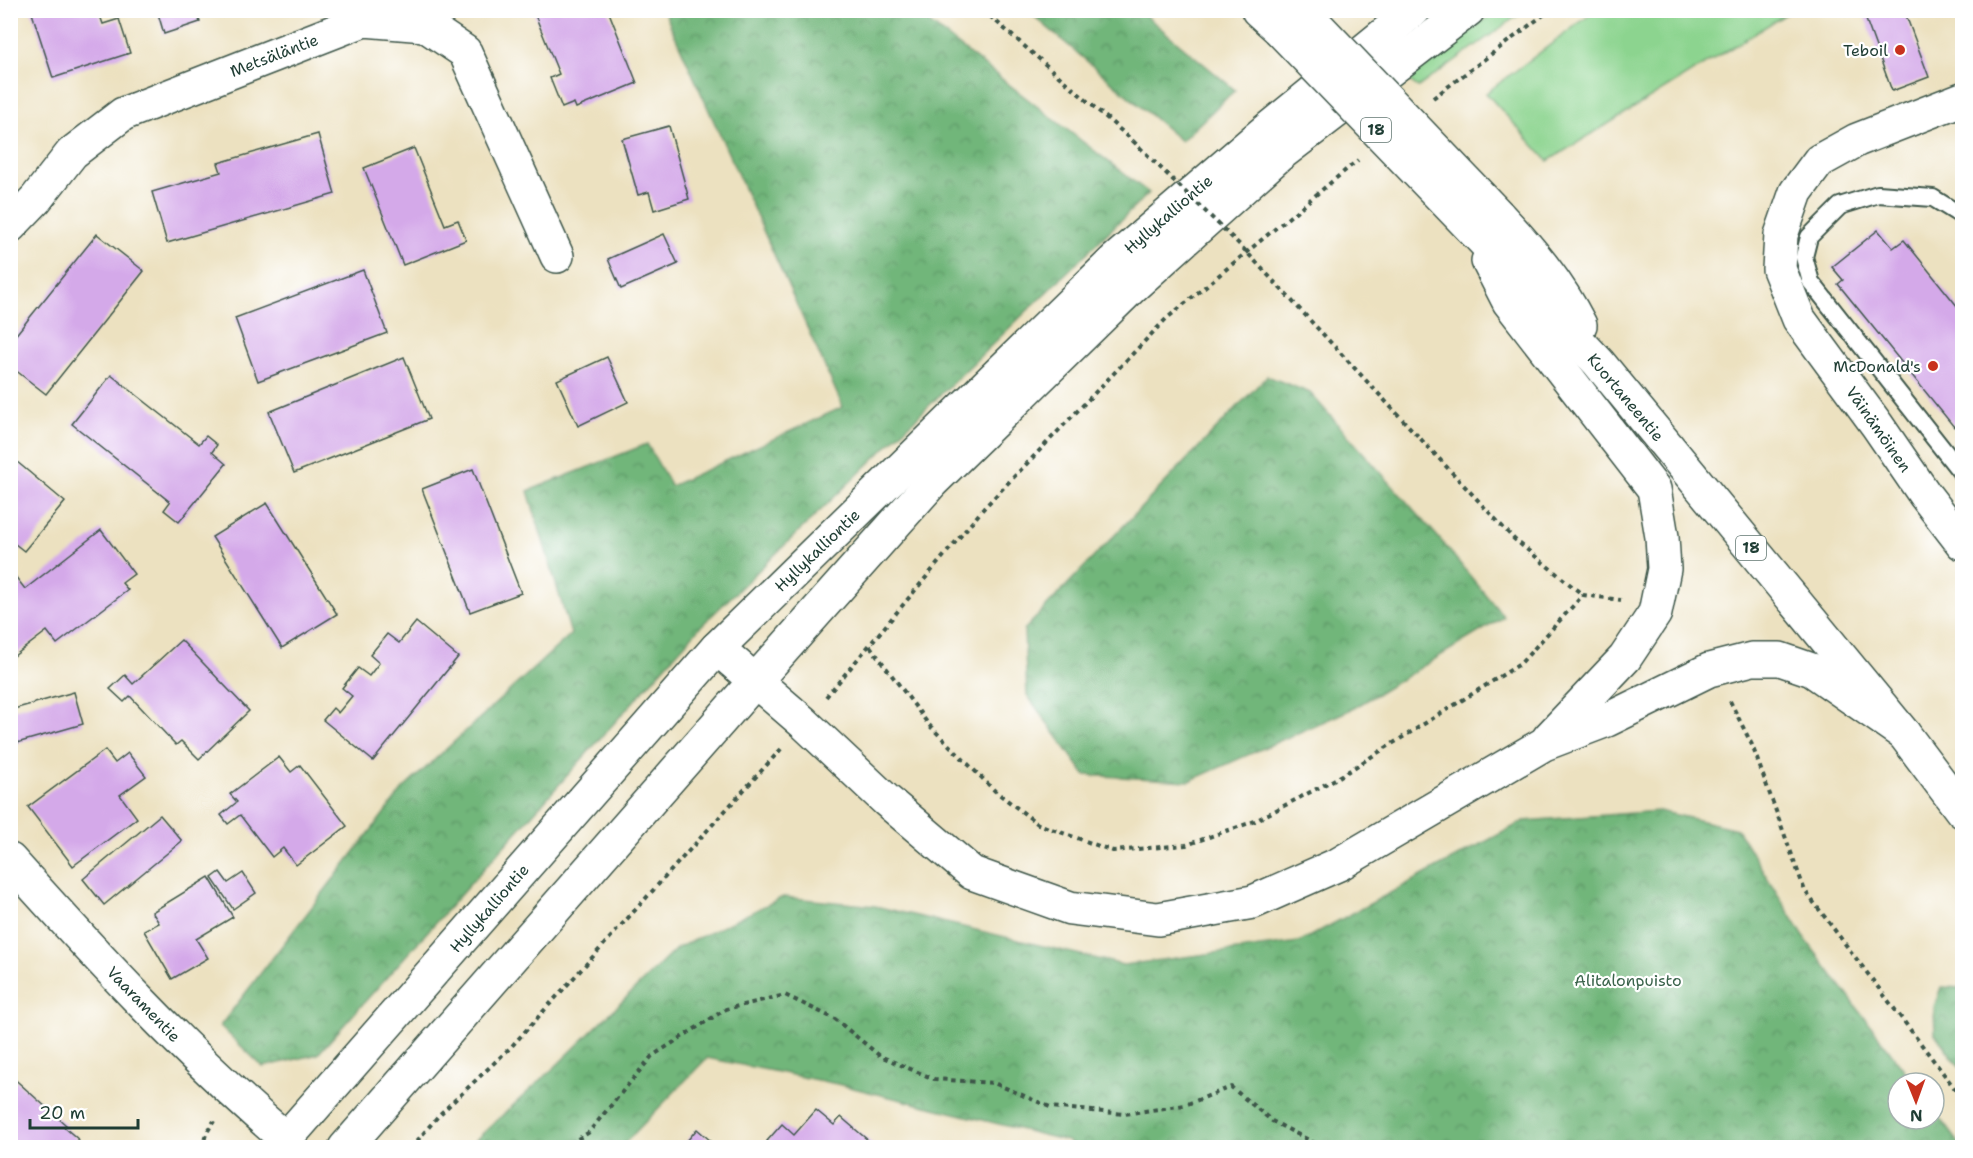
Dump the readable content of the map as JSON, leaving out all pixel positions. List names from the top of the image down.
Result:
{
  "streets": {
    "main road": [
      "Metsäläntie",
      "18",
      "Hyllykalliontie",
      "Kuortaneentie",
      "Väinämöinen",
      "Vaaramentie"
    ]
  },
  "crossings": [
    ["Hyllykalliontie", "Vaaramentie"]
  ],
  "parks": ["Alitalonpuisto"],
  "places": ["Teboil", "McDonald's"],
  "scale_bar": "20 m",
  "north": "bottom"
}
